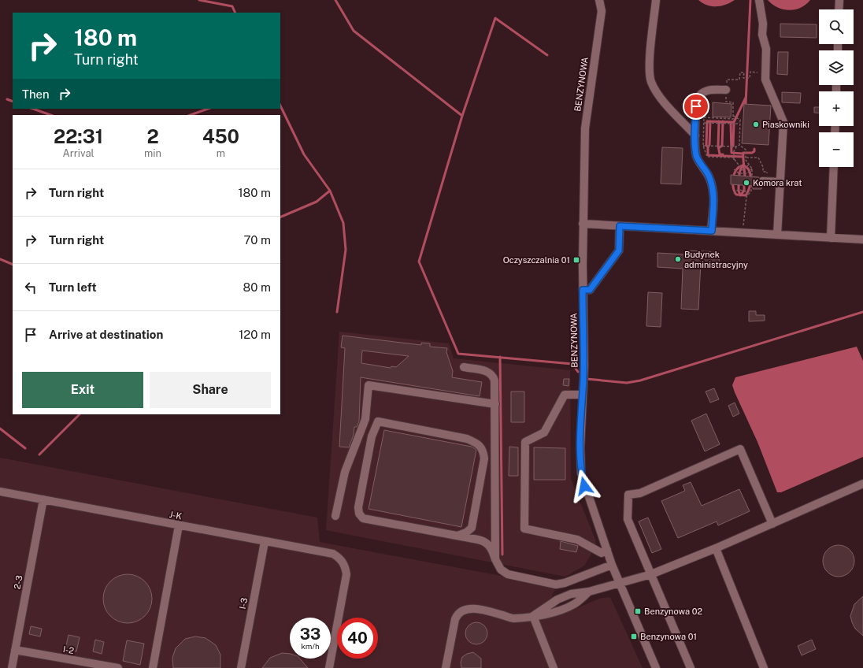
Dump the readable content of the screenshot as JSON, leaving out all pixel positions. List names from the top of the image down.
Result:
{
  "streets": {
    "street": [
      "BENZYNOWA",
      "J-K",
      "2-3",
      "I-3",
      "I-2"
    ]
  },
  "crossings": [
    ["J-K", "2-3"],
    ["J-K", "I-3"],
    ["2-3", "I-2"]
  ],
  "places": {
    "other": ["Piaskowniki", "Komora krat", "Budynek administracyjny"],
    "transit": ["Oczyszczalnia 01", "Benzynowa 02", "Benzynowa 01"]
  },
  "page": {
    "map_buttons": ["+", "−"],
    "turn": ["180 m", "Turn right"],
    "then": "Then",
    "eta": [
      "22:31",
      "Arrival",
      "2",
      "min",
      "450",
      "m"
    ],
    "list": [
      {
        "name": "Turn right",
        "value": "180 m"
      },
      {
        "name": "Turn right",
        "value": "70 m"
      },
      {
        "name": "Turn left",
        "value": "80 m"
      },
      {
        "name": "Arrive at destination",
        "value": "120 m"
      }
    ],
    "buttons": ["Exit", "Share"],
    "speed": "33 km/h",
    "limit": "40"
  }
}
